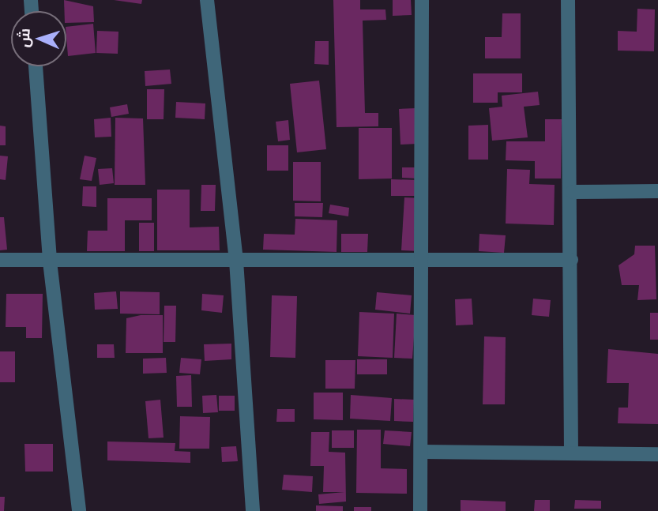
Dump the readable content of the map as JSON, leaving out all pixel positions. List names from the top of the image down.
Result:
{
  "north": "left"
}
